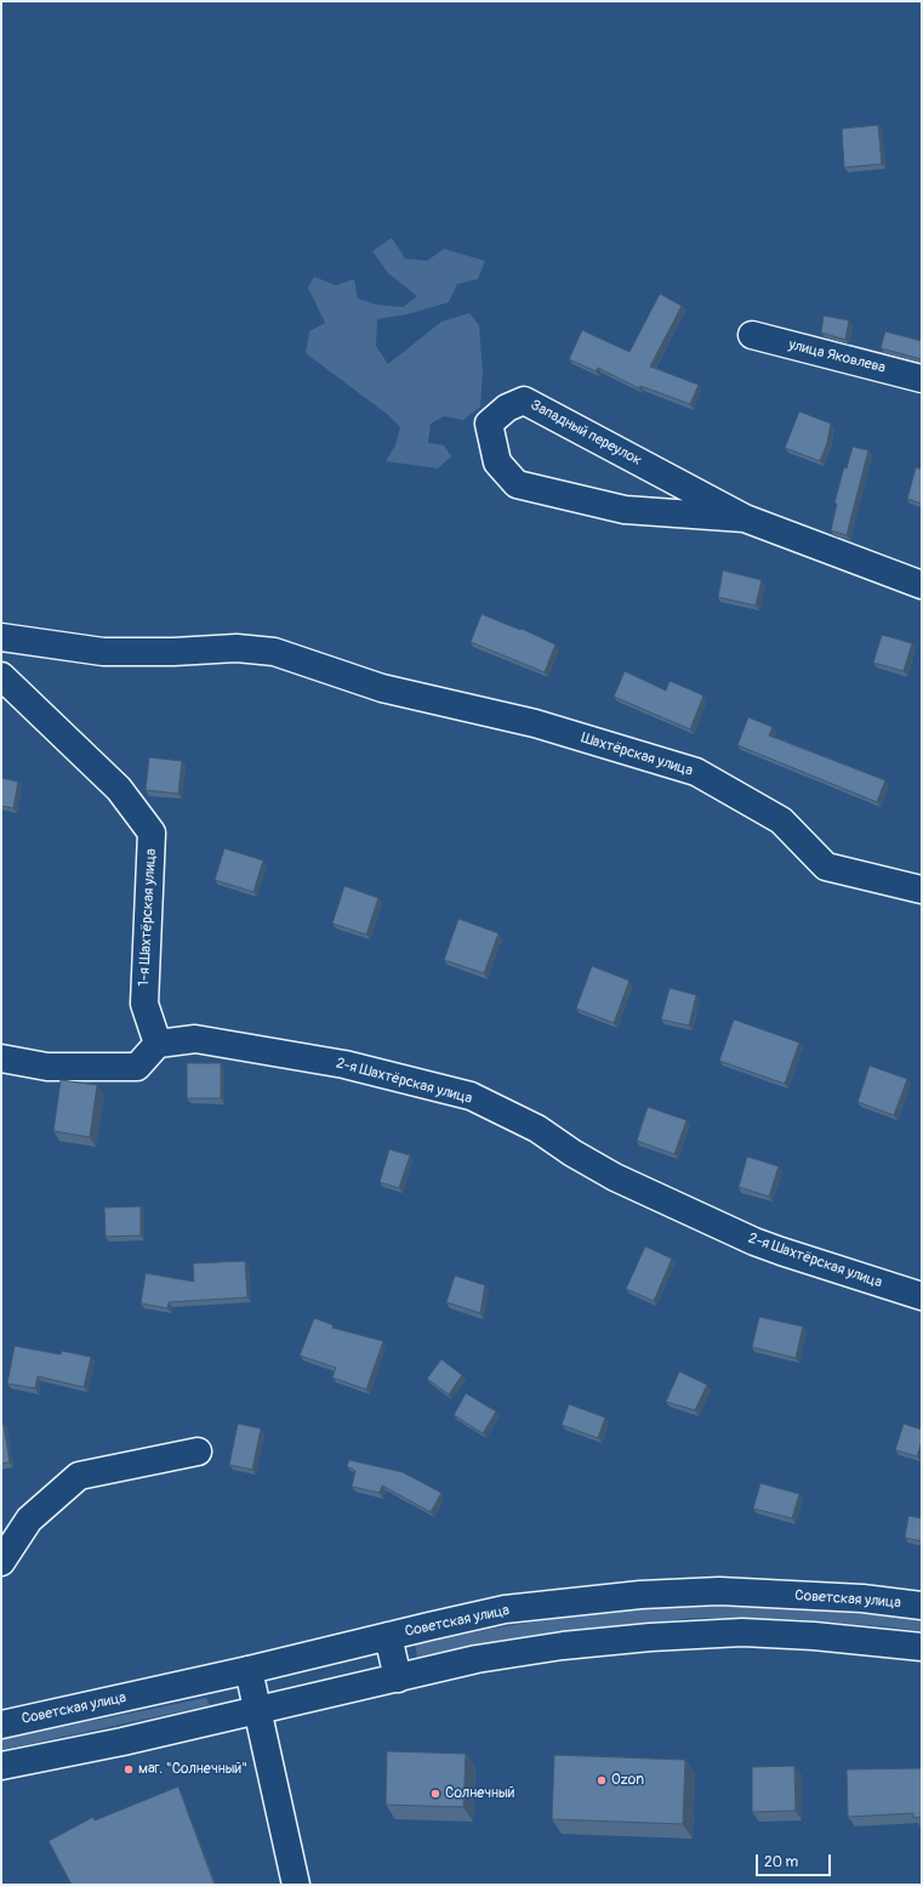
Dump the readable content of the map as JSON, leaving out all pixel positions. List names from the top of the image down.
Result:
{
  "streets": {
    "street": [
      "улица Яковлева",
      "Западный переулок",
      "Шахтёрская улица",
      "1-я Шахтёрская улица",
      "2-я Шахтёрская улица",
      "Советская улица"
    ]
  },
  "crossings": [
    ["1-я Шахтёрская улица", "2-я Шахтёрская улица"]
  ],
  "places": ["маг. \"Солнечный\"", "Ozon", "Солнечный"],
  "scale_bar": "20 m"
}
